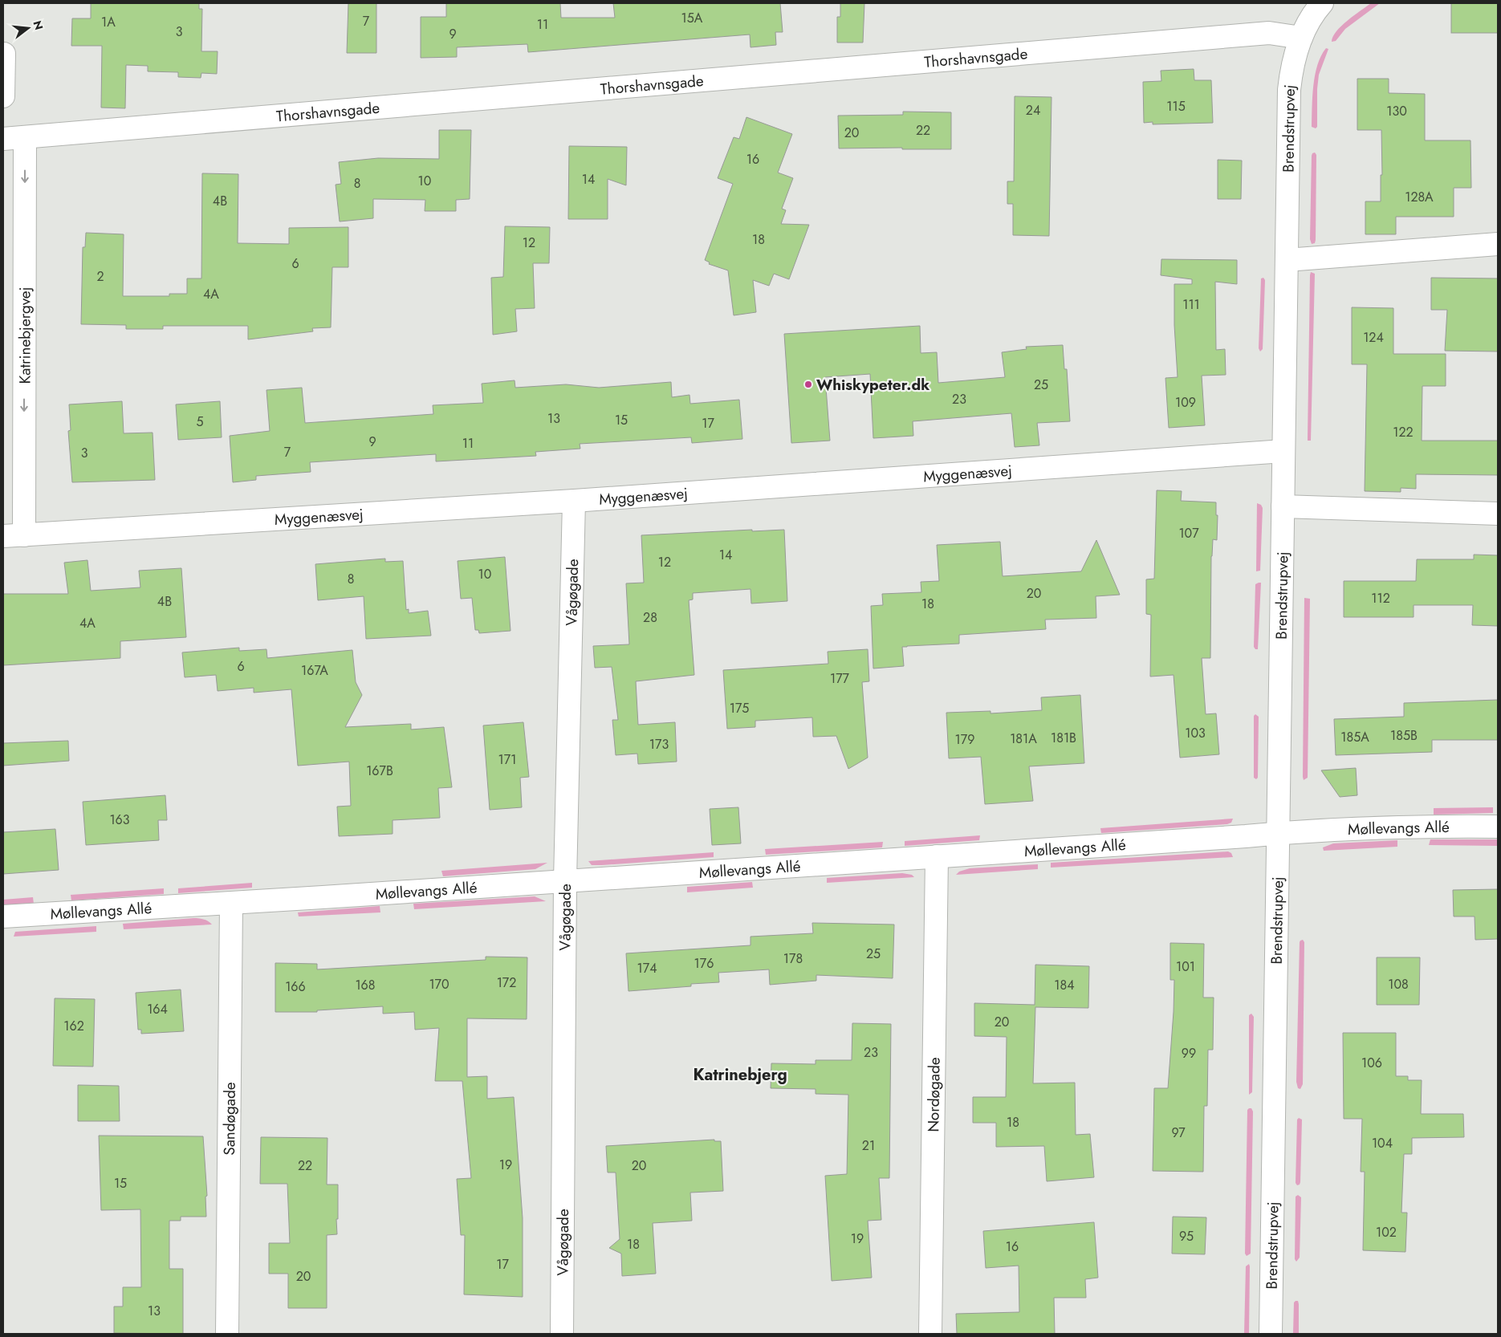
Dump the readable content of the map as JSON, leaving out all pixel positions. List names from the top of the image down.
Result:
{
  "streets": {
    "street": [
      "Thorshavnsgade",
      "Brendstrupvej",
      "Katrinebjergvej",
      "Myggenæsvej",
      "Vågøgade",
      "Møllevangs Allé",
      "Nordøgade",
      "Sandøgade"
    ]
  },
  "crossings": [
    ["Thorshavnsgade", "Brendstrupvej"],
    ["Thorshavnsgade", "Katrinebjergvej"],
    ["Brendstrupvej", "Myggenæsvej"],
    ["Brendstrupvej", "Møllevangs Allé"],
    ["Katrinebjergvej", "Myggenæsvej"],
    ["Myggenæsvej", "Vågøgade"],
    ["Vågøgade", "Møllevangs Allé"],
    ["Møllevangs Allé", "Nordøgade"],
    ["Møllevangs Allé", "Sandøgade"]
  ],
  "one_way": ["Katrinebjergvej"],
  "districts": ["Katrinebjerg"],
  "places": ["Whiskypeter.dk"],
  "house_numbers": [
    "15A",
    "7",
    "1A",
    "11",
    "3",
    "9",
    "115",
    "24",
    "130",
    "22",
    "20",
    "16",
    "14",
    "10",
    "8",
    "128A",
    "4B",
    "18",
    "12",
    "6",
    "2",
    "4A",
    "111",
    "124",
    "25",
    "23",
    "109",
    "13",
    "15",
    "5",
    "17",
    "122",
    "9",
    "11",
    "7",
    "3",
    "107",
    "14",
    "12",
    "10",
    "8",
    "20",
    "112",
    "4B",
    "18",
    "28",
    "4A",
    "6",
    "167A",
    "177",
    "175",
    "103",
    "185B",
    "185A",
    "181B",
    "181A",
    "179",
    "173",
    "171",
    "167B",
    "163",
    "25",
    "178",
    "176",
    "101",
    "174",
    "172",
    "170",
    "108",
    "168",
    "184",
    "166",
    "164",
    "20",
    "162",
    "23",
    "99",
    "106",
    "18",
    "97",
    "104",
    "21",
    "19",
    "22",
    "20",
    "15",
    "102",
    "95",
    "19",
    "18",
    "16",
    "17",
    "20",
    "13"
  ],
  "north": "right"
}
